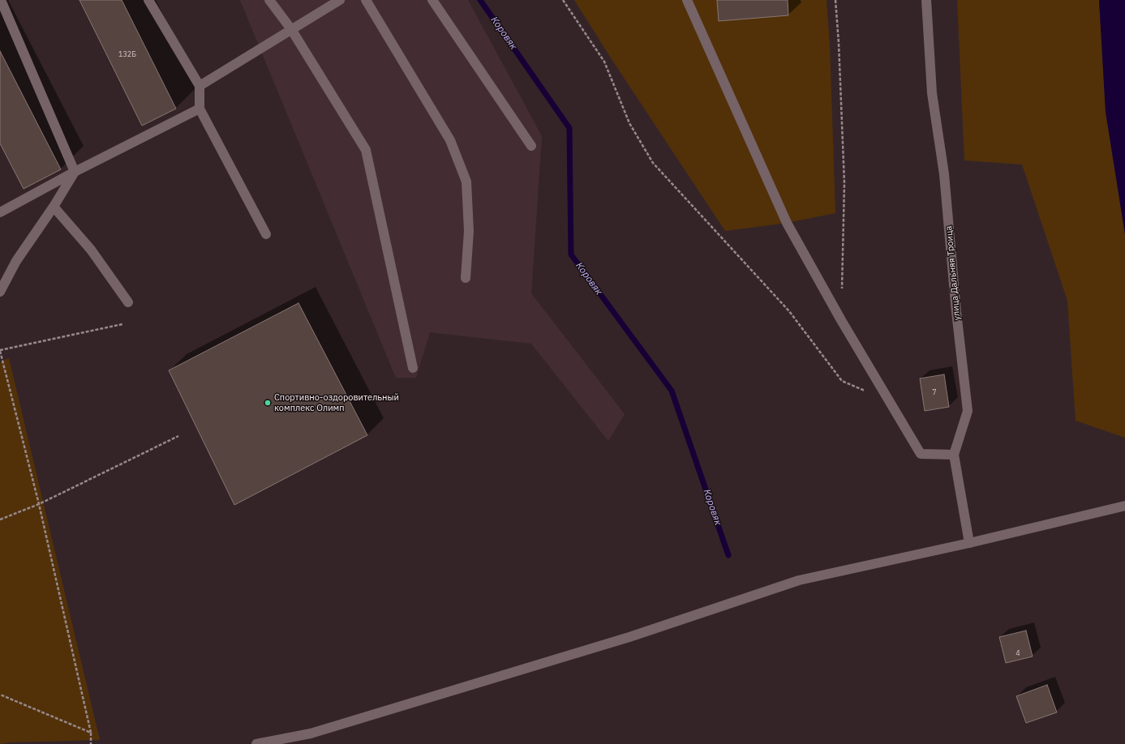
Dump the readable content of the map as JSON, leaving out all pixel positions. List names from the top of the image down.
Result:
{
  "streets": {
    "street": ["улица Дальняя Троица"]
  },
  "water": ["Коровяк"],
  "places": ["Спортивно-оздоровительный комплекс Олимп"],
  "house_numbers": ["132Б", "7", "4"]
}
